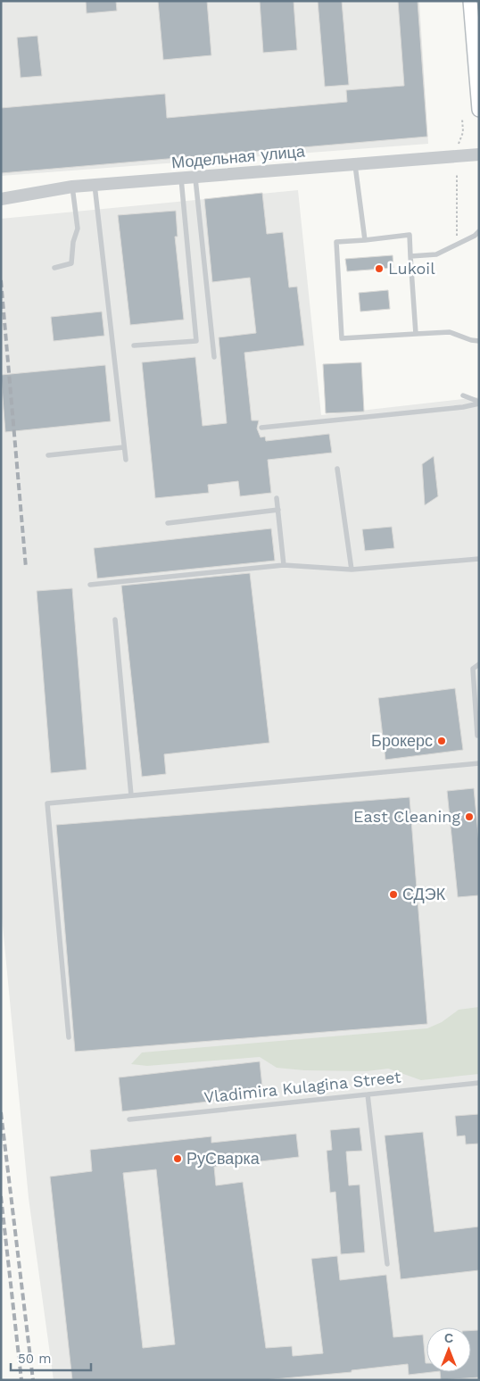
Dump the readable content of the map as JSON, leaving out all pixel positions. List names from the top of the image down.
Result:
{
  "streets": {
    "street": ["Модельная улица"],
    "lane": ["Vladimira Kulagina Street"]
  },
  "places": [
    "Lukoil",
    "Брокерс",
    "East Cleaning",
    "СДЭК",
    "РуСварка"
  ],
  "scale_bar": "50 m",
  "north": "top"
}
